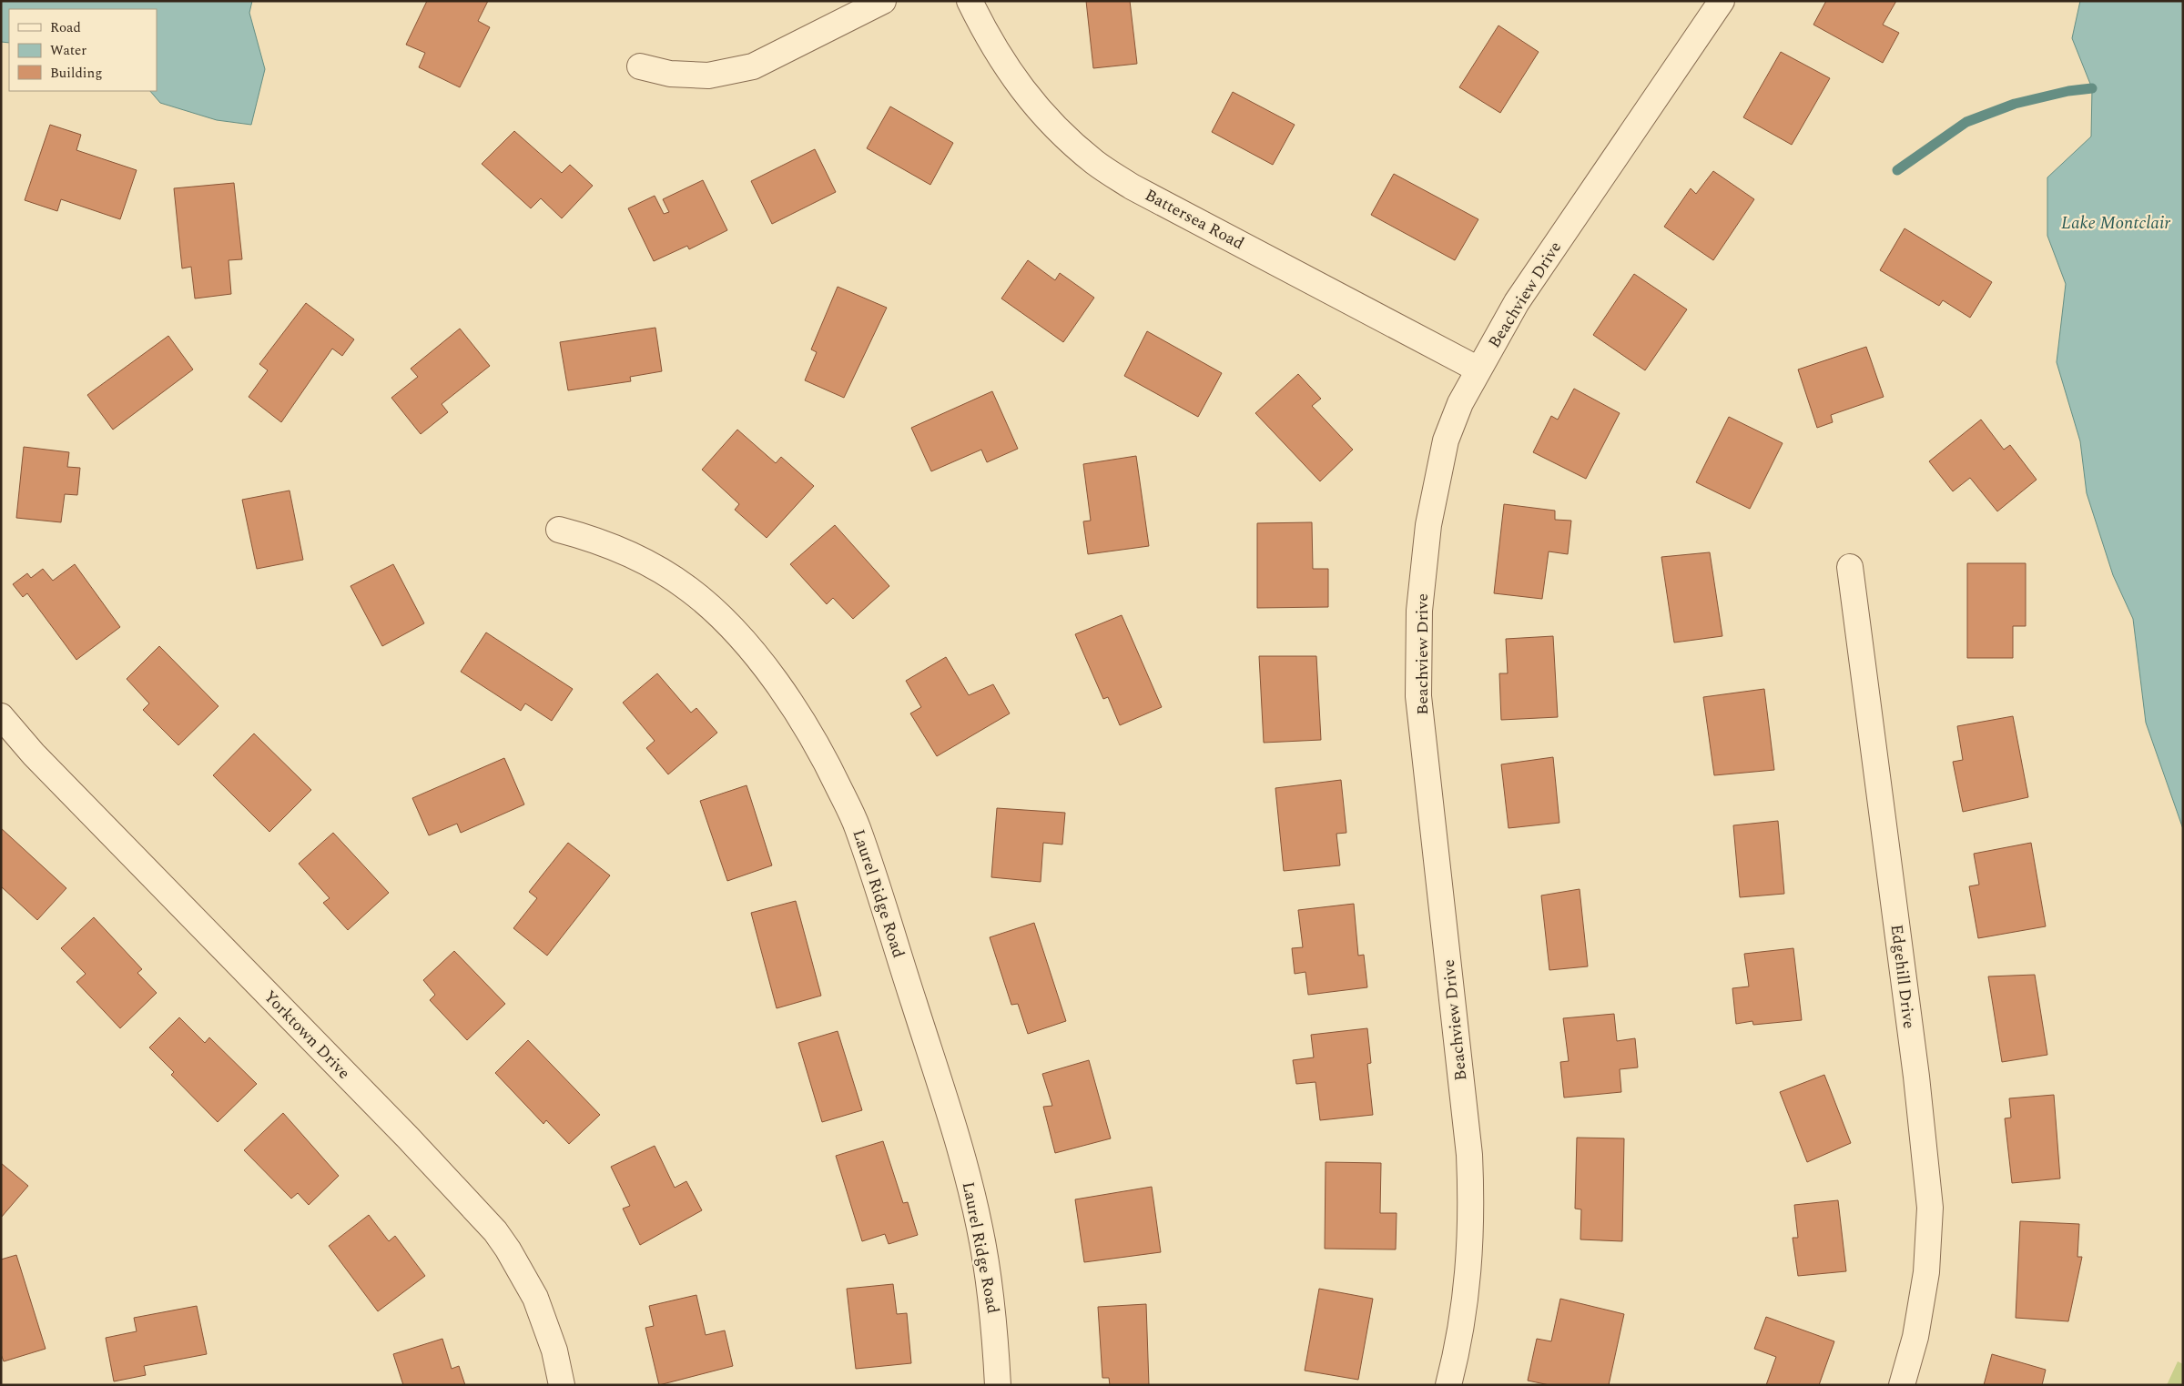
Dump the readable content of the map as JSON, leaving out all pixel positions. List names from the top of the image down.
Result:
{
  "streets": {
    "street": [
      "Battersea Road",
      "Beachview Drive",
      "Laurel Ridge Road",
      "Edgehill Drive",
      "Yorktown Drive"
    ]
  },
  "crossings": [
    ["Battersea Road", "Beachview Drive"]
  ],
  "water": ["Lake Montclair"],
  "legend": ["Road", "Water", "Building"]
}
